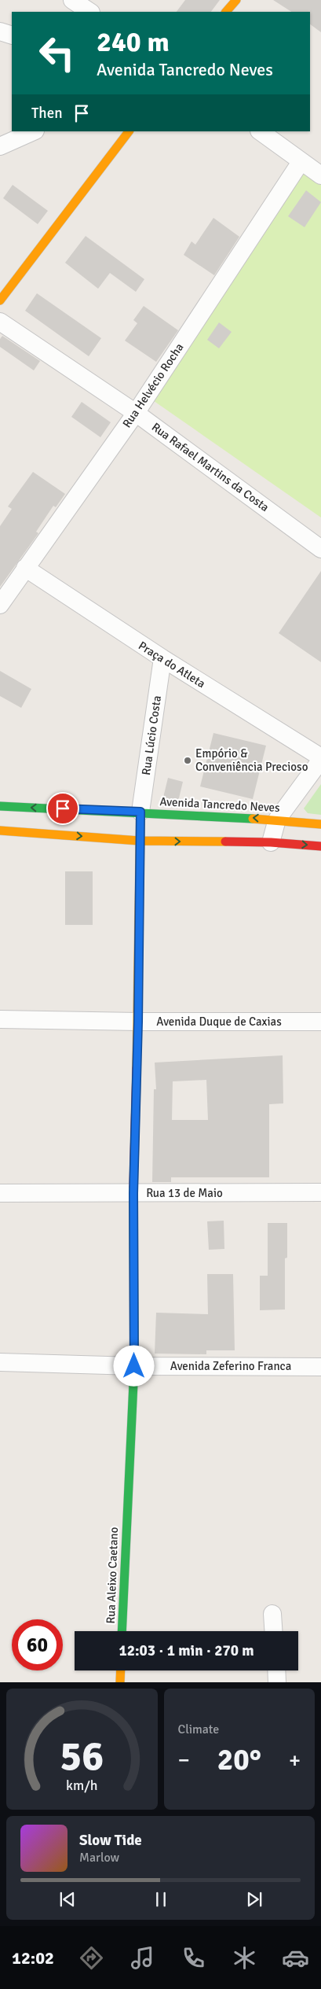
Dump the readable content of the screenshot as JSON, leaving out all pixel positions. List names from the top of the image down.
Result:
{
  "streets": {
    "main road": ["Avenida Tancredo Neves", "Rua Aleixo Caetano"],
    "street": [
      "Rua Helvécio Rocha",
      "Rua Rafael Martins da Costa",
      "Praça do Atleta",
      "Rua Lúcio Costa",
      "Avenida Duque de Caxias",
      "Rua 13 de Maio",
      "Avenida Zeferino Franca"
    ]
  },
  "crossings": [
    ["Rua Helvécio Rocha", "Rua Rafael Martins da Costa"],
    ["Rua Helvécio Rocha", "Praça do Atleta"],
    ["Praça do Atleta", "Rua Lúcio Costa"],
    ["Rua Lúcio Costa", "Avenida Tancredo Neves"],
    ["Rua Lúcio Costa", "Rua Aleixo Caetano"],
    ["Avenida Tancredo Neves", "Rua Aleixo Caetano"],
    ["Avenida Duque de Caxias", "Rua Aleixo Caetano"],
    ["Rua 13 de Maio", "Rua Aleixo Caetano"],
    ["Avenida Zeferino Franca", "Rua Aleixo Caetano"]
  ],
  "places": ["Empório & Conveniência Precioso"],
  "page": {
    "turn": ["240 m", "Avenida Tancredo Neves"],
    "then": "Then",
    "limit": "60",
    "trip": "12:03 · 1 min · 270 m",
    "tile": "Climate",
    "heat": ["−", "20°", "+"],
    "song": ["Slow Tide", "Marlow"],
    "tabs": "12:02",
    "gauge": ["56", "km/h"]
  }
}
